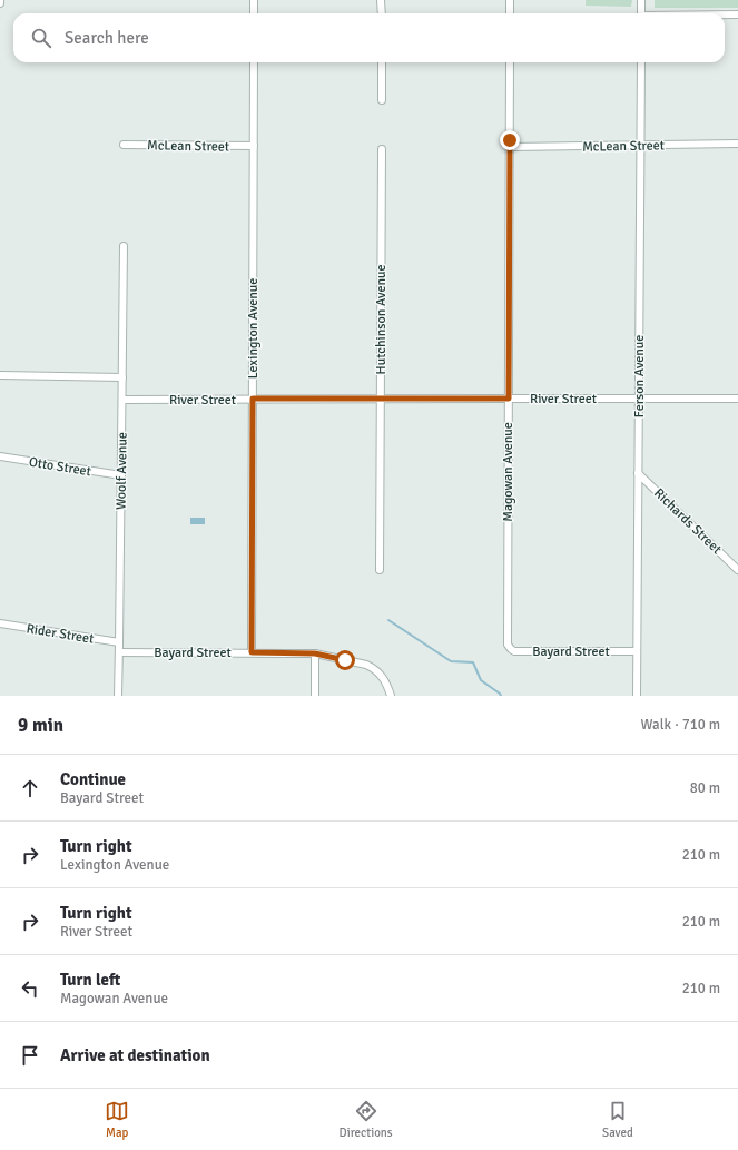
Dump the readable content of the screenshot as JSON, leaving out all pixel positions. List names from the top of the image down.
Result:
{
  "streets": {
    "street": [
      "McLean Street",
      "Hutchinson Avenue",
      "Lexington Avenue",
      "Ferson Avenue",
      "River Street",
      "Otto Street",
      "Woolf Avenue",
      "Magowan Avenue",
      "Richards Street",
      "Rider Street",
      "Bayard Street"
    ]
  },
  "crossings": [
    ["McLean Street", "Lexington Avenue"],
    ["McLean Street", "Ferson Avenue"],
    ["McLean Street", "Magowan Avenue"],
    ["Hutchinson Avenue", "River Street"],
    ["Lexington Avenue", "River Street"],
    ["Lexington Avenue", "Bayard Street"],
    ["Ferson Avenue", "River Street"],
    ["Ferson Avenue", "Richards Street"],
    ["Ferson Avenue", "Bayard Street"],
    ["River Street", "Woolf Avenue"],
    ["River Street", "Magowan Avenue"],
    ["Otto Street", "Woolf Avenue"],
    ["Woolf Avenue", "Rider Street"],
    ["Woolf Avenue", "Bayard Street"],
    ["Magowan Avenue", "Bayard Street"]
  ],
  "page": {
    "search": "Search here",
    "heading": ["9 min", "Walk · 710 m"],
    "list": [
      ["Continue", "Bayard Street", "80 m"],
      ["Turn right", "Lexington Avenue", "210 m"],
      ["Turn right", "River Street", "210 m"],
      ["Turn left", "Magowan Avenue", "210 m"],
      "Arrive at destination"
    ],
    "nav": ["Map", "Directions", "Saved"]
  }
}
